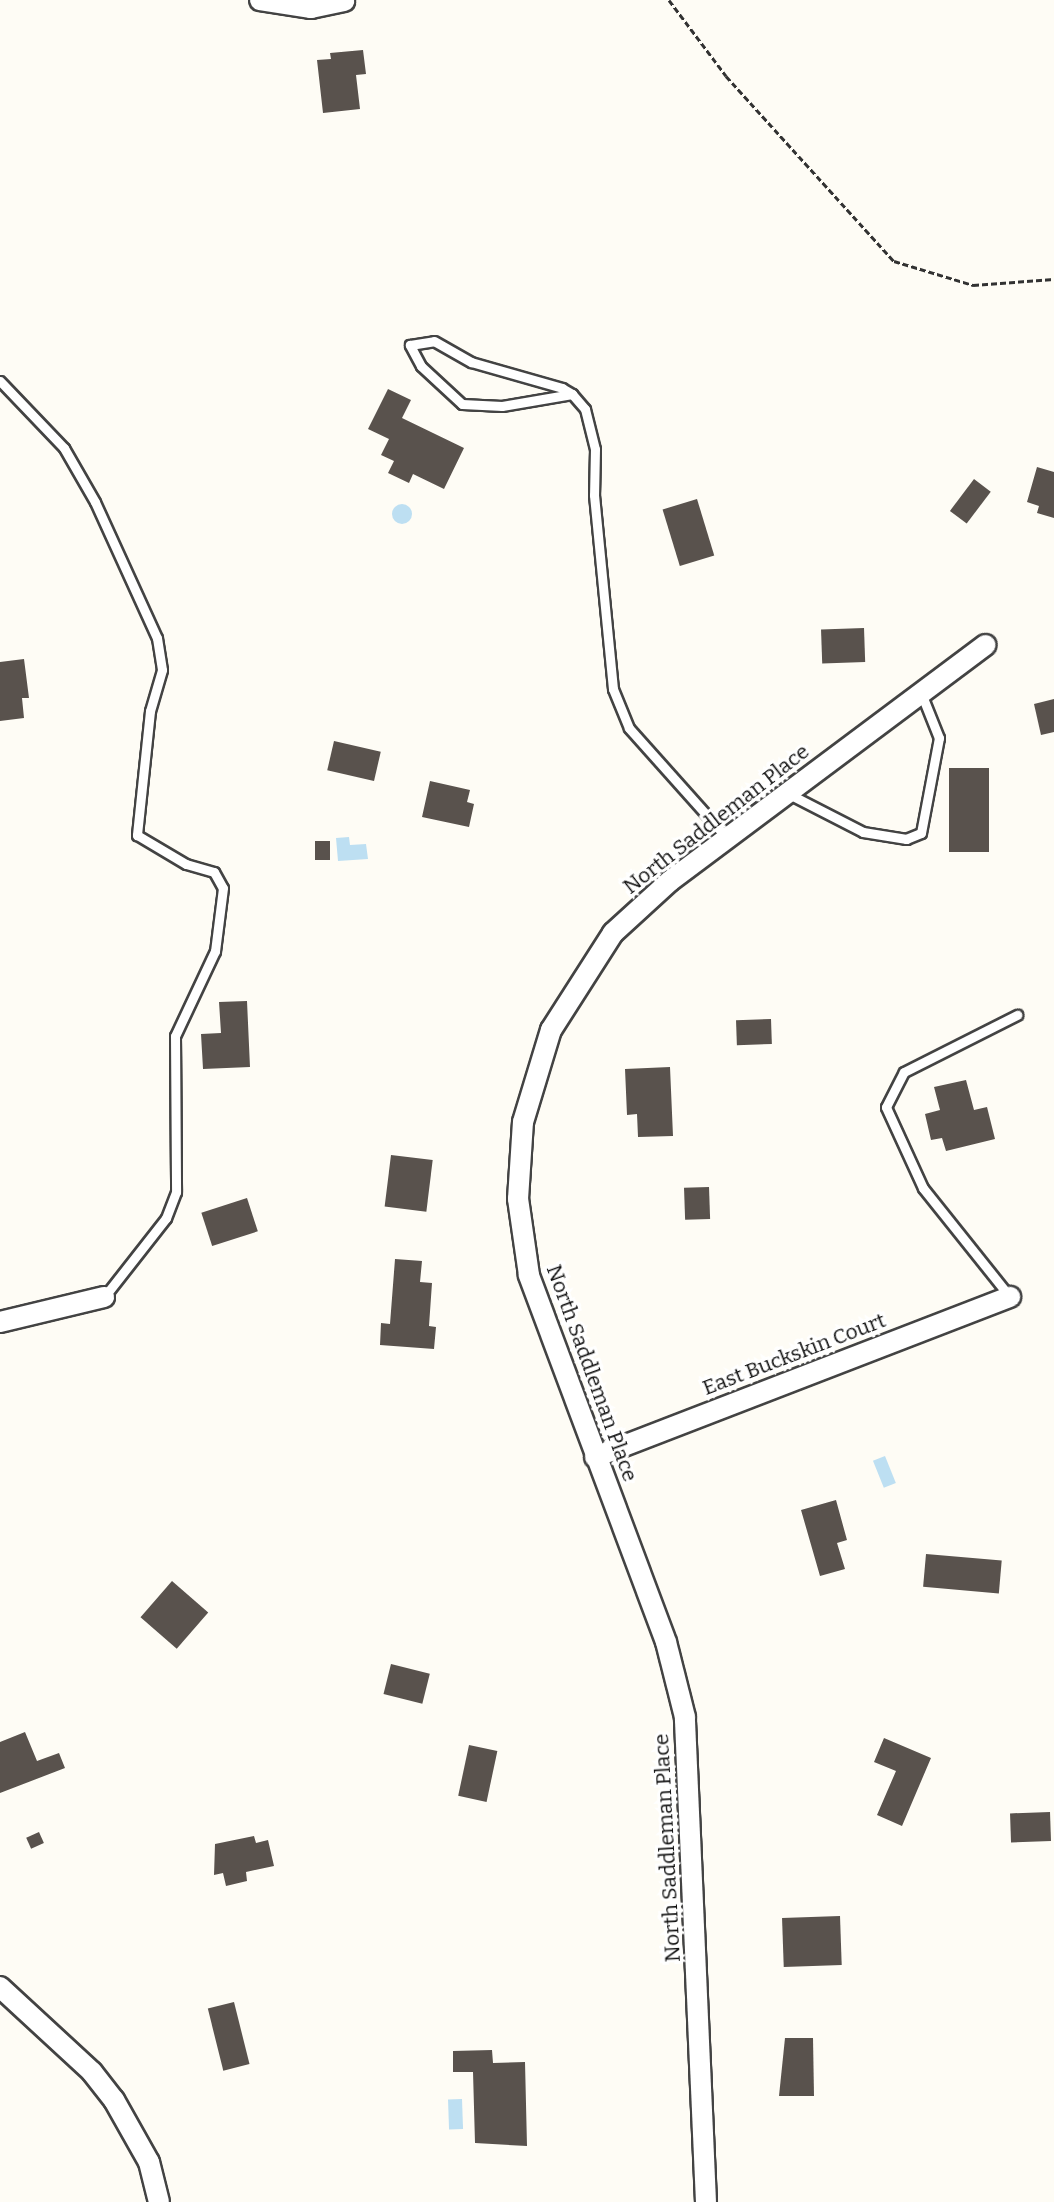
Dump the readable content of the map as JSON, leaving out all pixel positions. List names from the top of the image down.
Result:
{
  "streets": {
    "street": ["North Saddleman Place", "East Buckskin Court"]
  },
  "crossings": [
    ["North Saddleman Place", "East Buckskin Court"]
  ]
}
